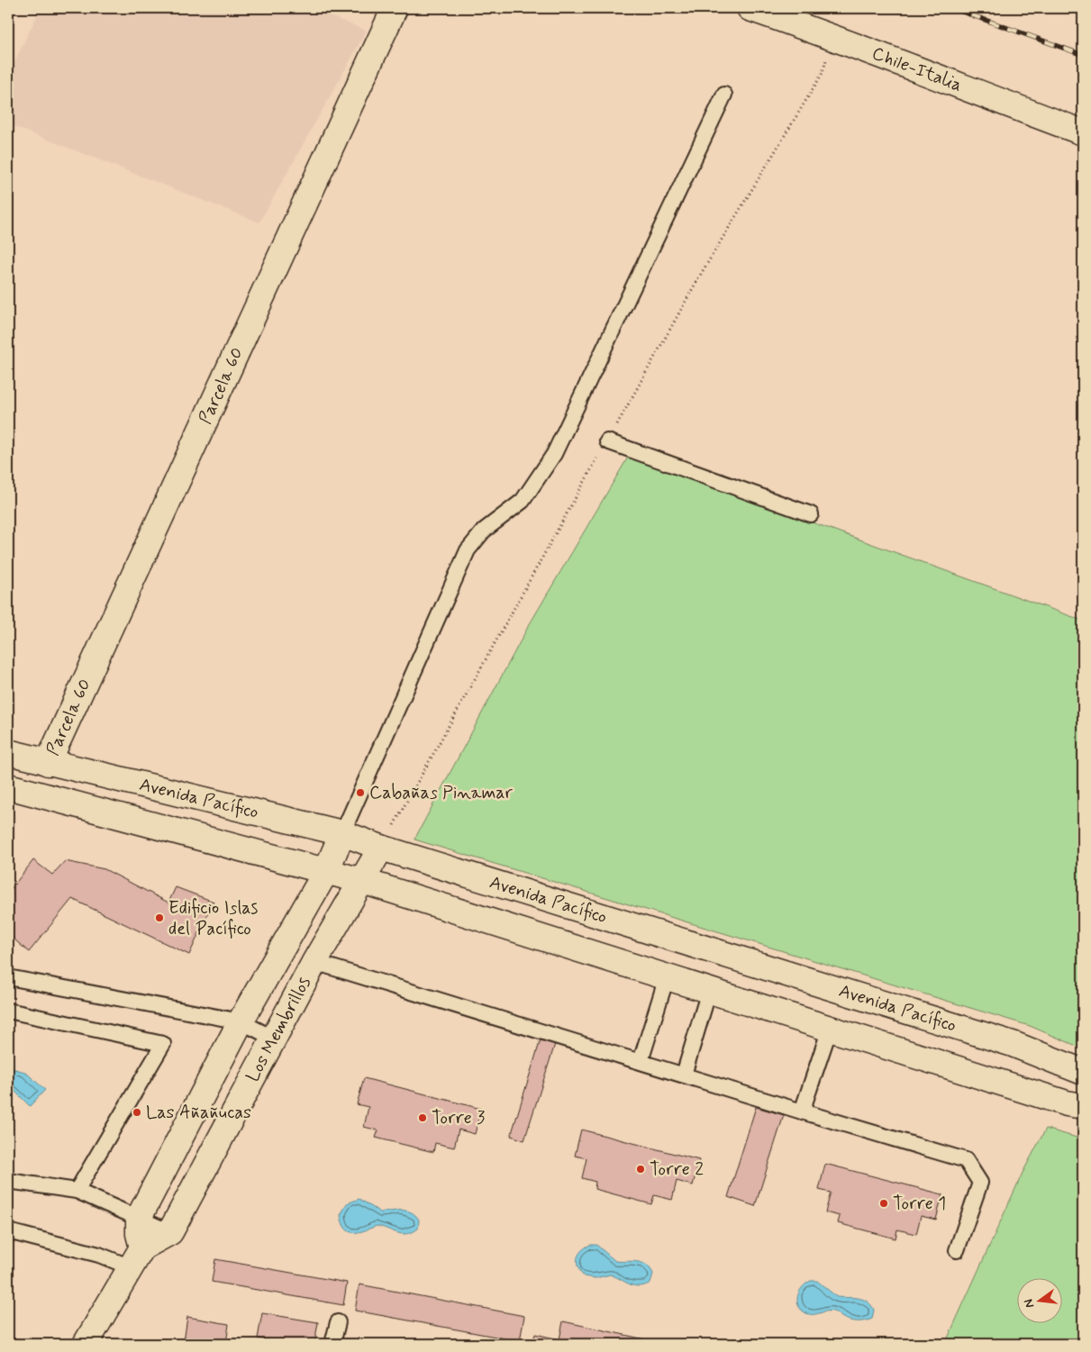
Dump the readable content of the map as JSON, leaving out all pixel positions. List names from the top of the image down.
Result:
{
  "streets": {
    "street": [
      "Chile-Italia",
      "Parcela 60",
      "Avenida Pacífico",
      "Los Membrillos"
    ]
  },
  "crossings": [
    ["Parcela 60", "Avenida Pacífico"],
    ["Avenida Pacífico", "Los Membrillos"]
  ],
  "places": [
    "Cabañas Pinamar",
    "Edificio Islas del Pacífico",
    "Las Añañucas",
    "Torre 3",
    "Torre 2",
    "Torre 1"
  ],
  "north": "left"
}
